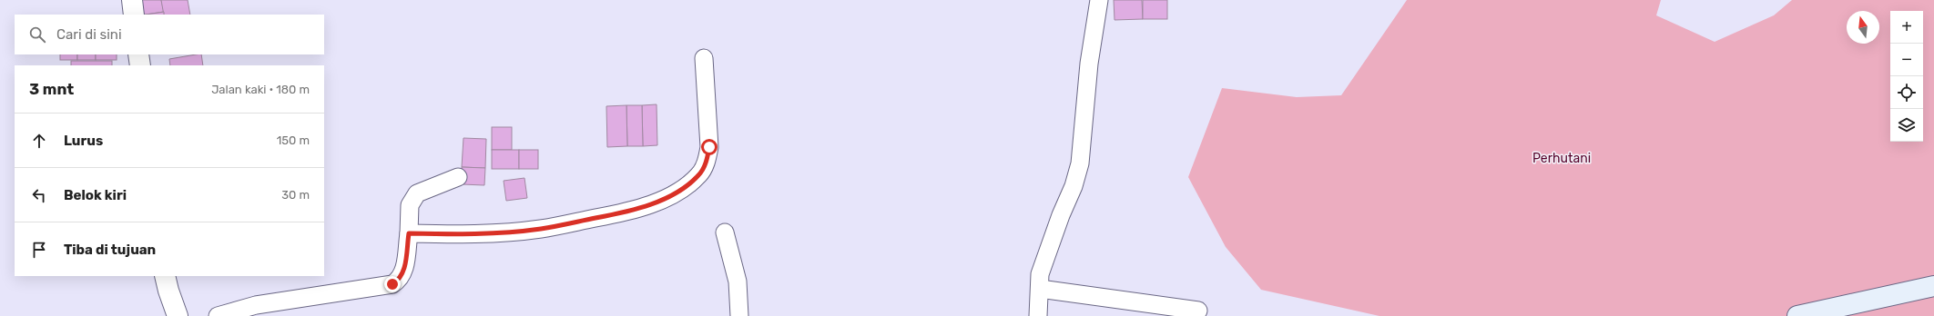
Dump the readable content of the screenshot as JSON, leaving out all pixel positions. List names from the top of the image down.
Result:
{
  "parks": ["Perhutani"],
  "north": "top",
  "page": {
    "map_buttons": ["+", "−"],
    "search": "Cari di sini",
    "heading": ["3 mnt", "Jalan kaki · 180 m"],
    "list": [
      ["Lurus", "150 m"],
      ["Belok kiri", "30 m"],
      "Tiba di tujuan"
    ]
  }
}
